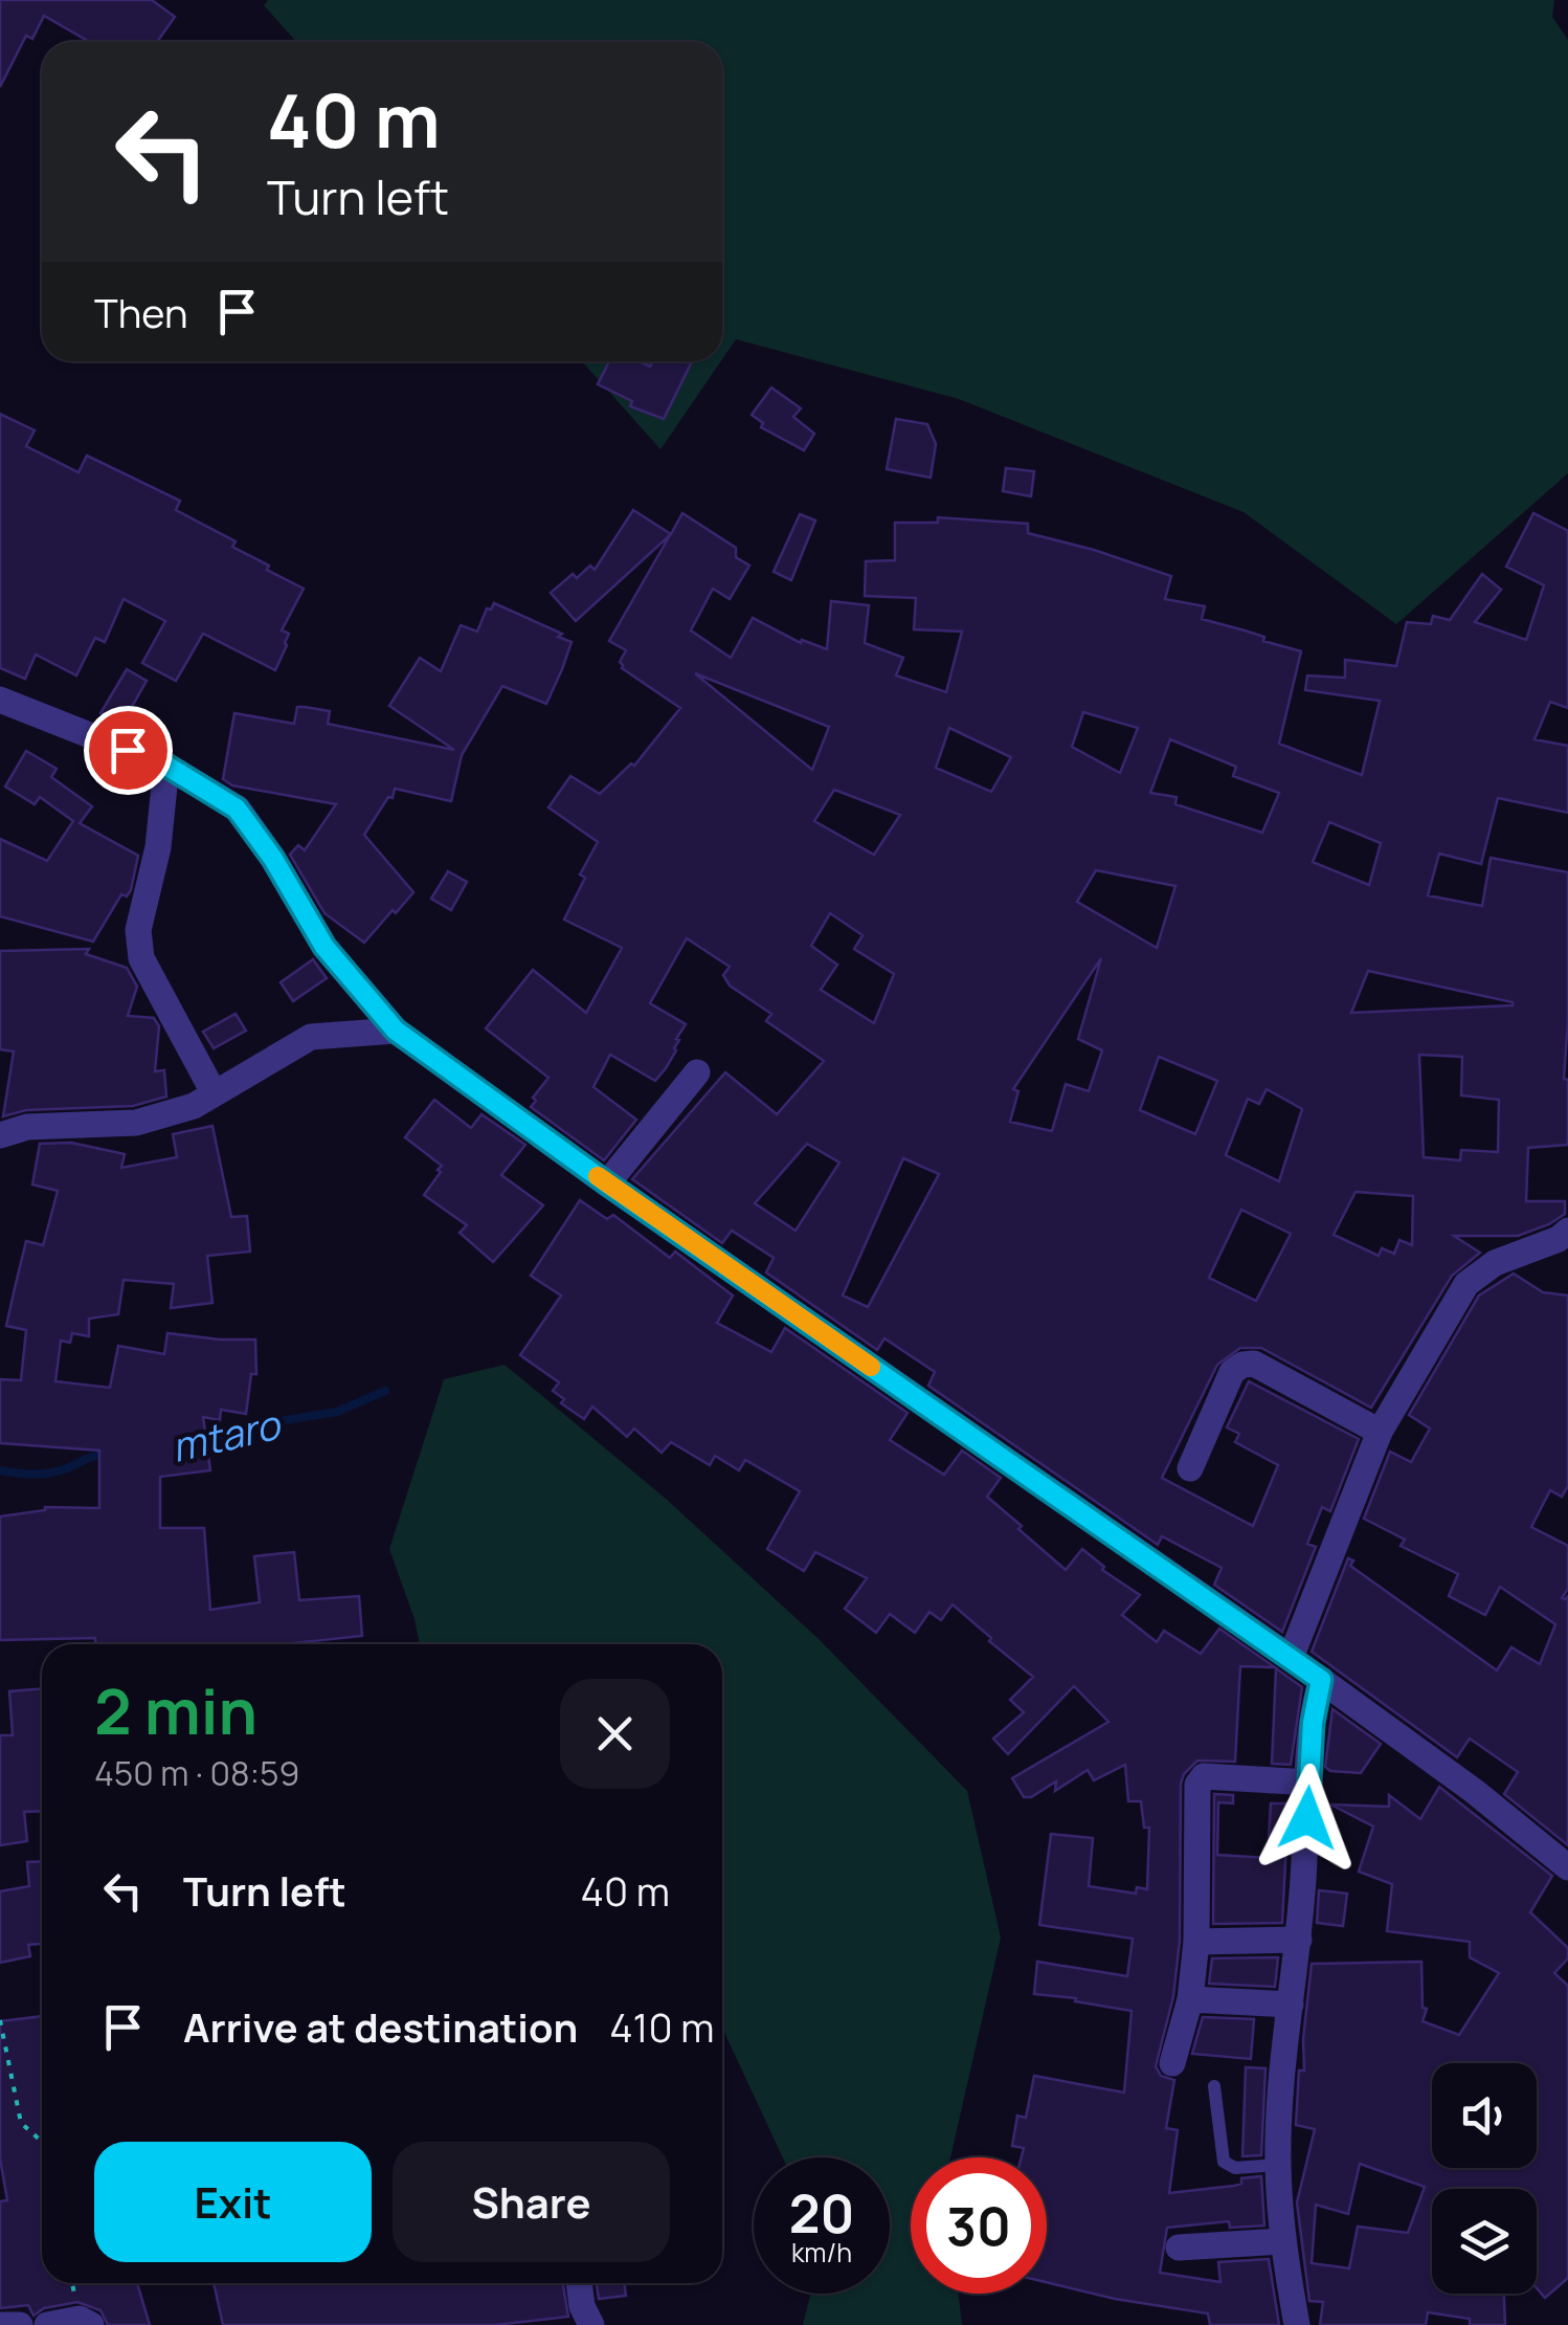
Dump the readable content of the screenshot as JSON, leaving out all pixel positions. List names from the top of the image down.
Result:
{
  "water": ["mtaro"],
  "page": {
    "turn": ["40 m", "Turn left"],
    "then": "Then",
    "heading": ["2 min", "450 m · 08:59"],
    "list": [
      {
        "name": "Turn left",
        "value": "40 m"
      },
      {
        "name": "Arrive at destination",
        "value": "410 m"
      }
    ],
    "buttons": ["Exit", "Share"],
    "speed": "20 km/h",
    "limit": "30"
  }
}
